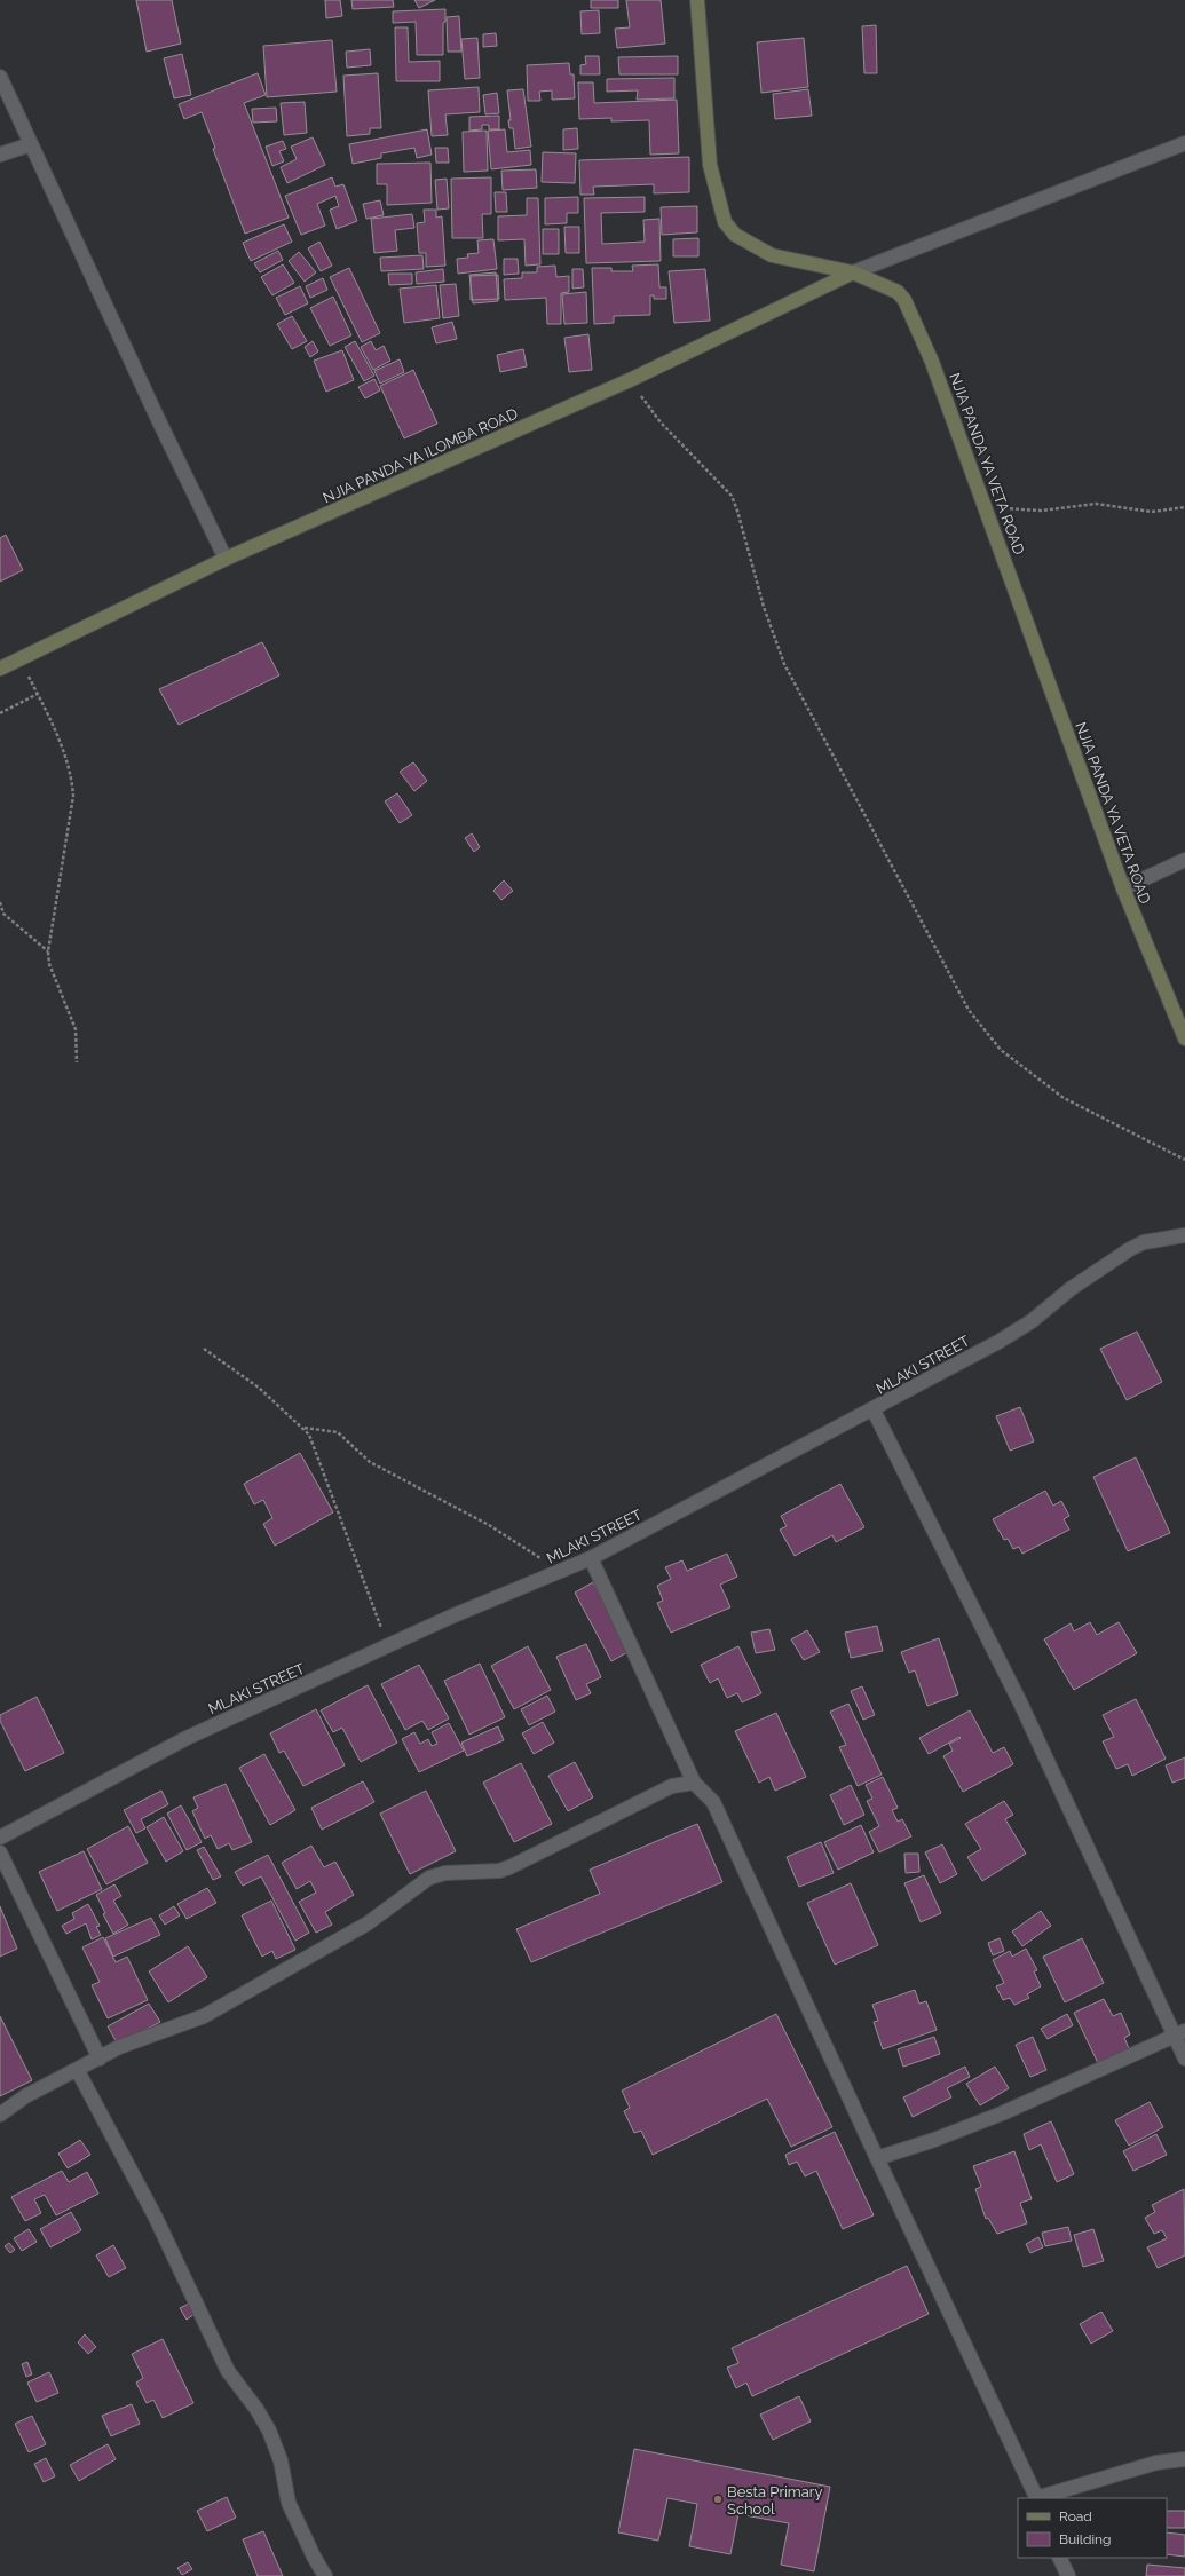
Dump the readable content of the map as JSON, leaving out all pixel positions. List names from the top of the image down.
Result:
{
  "streets": {
    "street": ["NJIA PANDA YA ILOMBA ROAD", "NJIA PANDA YA VETA ROAD", "MLAKI STREET"]
  },
  "crossings": [
    ["NJIA PANDA YA ILOMBA ROAD", "NJIA PANDA YA VETA ROAD"]
  ],
  "places": ["Besta Primary School"],
  "legend": ["Road", "Building"]
}
